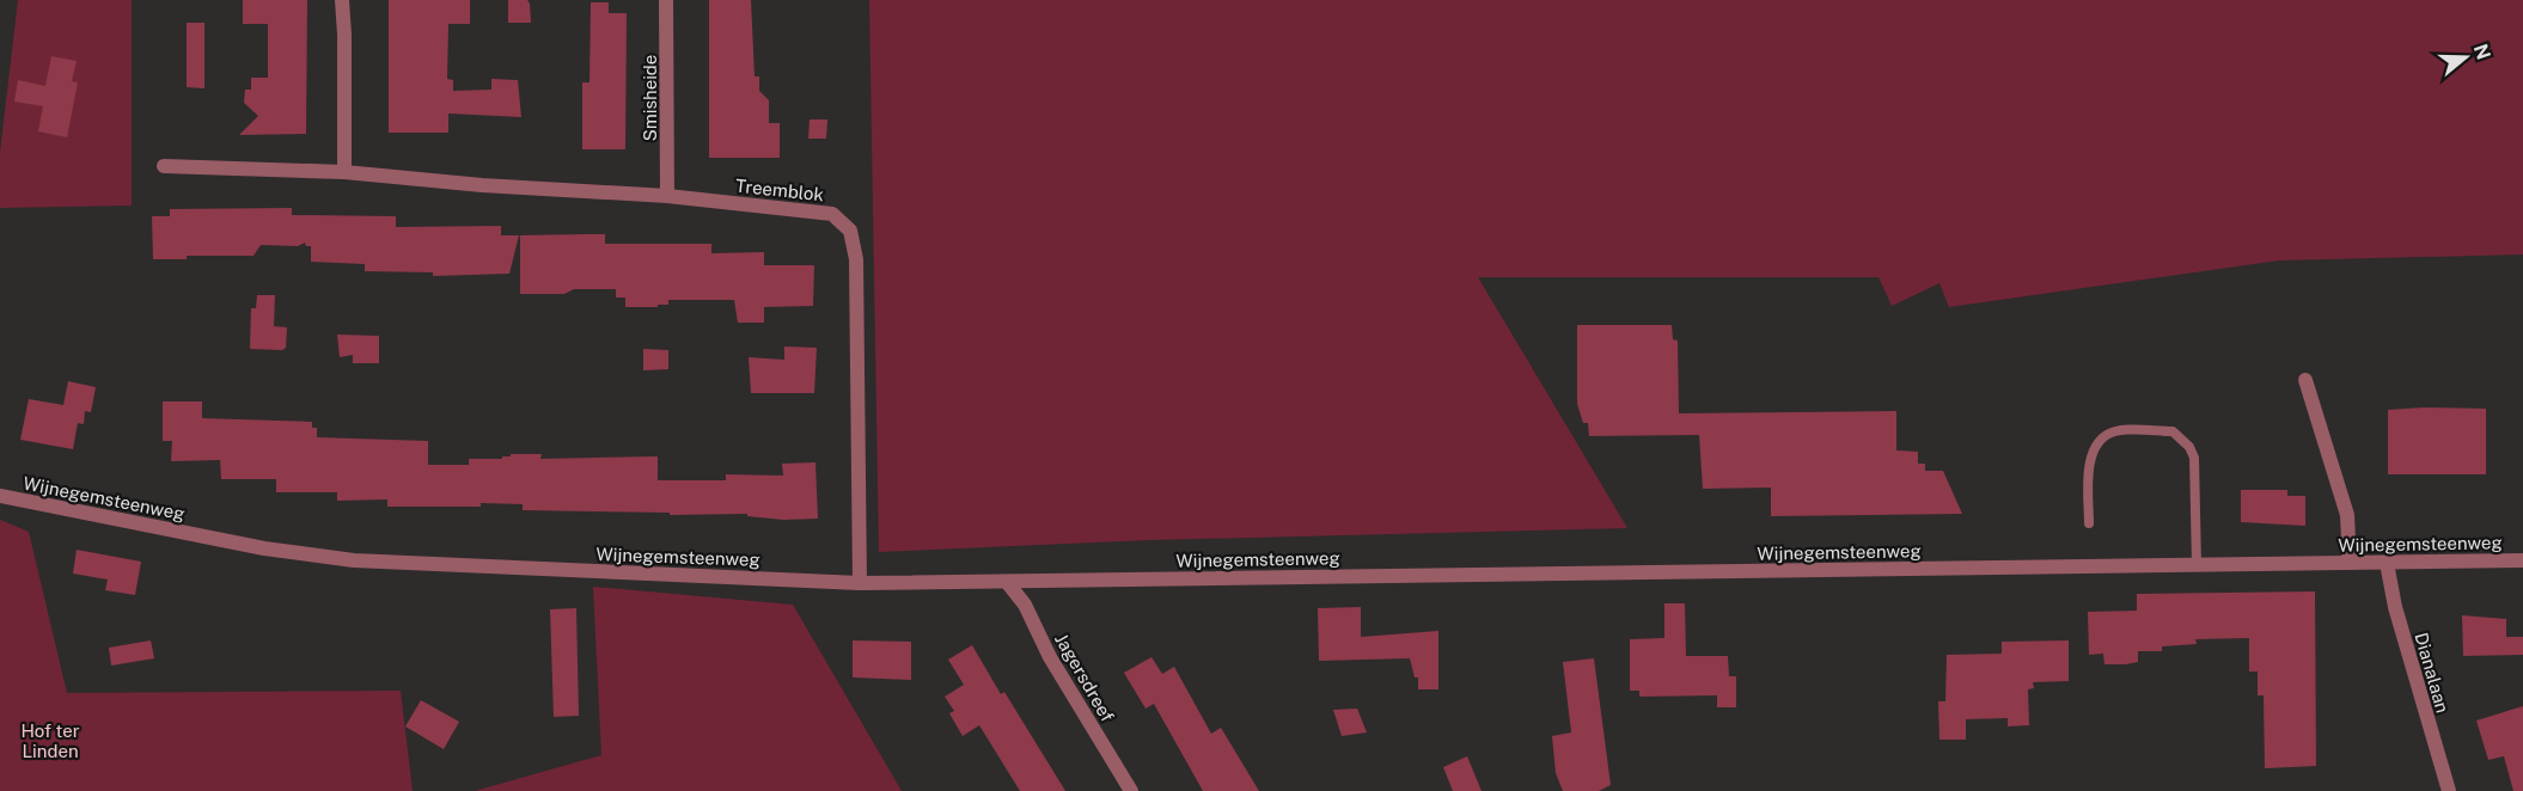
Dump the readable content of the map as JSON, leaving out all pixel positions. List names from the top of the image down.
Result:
{
  "streets": {
    "street": [
      "Smisheide",
      "Treemblok",
      "Wijnegemsteenweg",
      "Dianalaan",
      "Jagersdreef"
    ]
  },
  "crossings": [
    ["Smisheide", "Treemblok"],
    ["Treemblok", "Wijnegemsteenweg"],
    ["Wijnegemsteenweg", "Dianalaan"],
    ["Wijnegemsteenweg", "Jagersdreef"]
  ],
  "parks": ["Hof ter Linden"],
  "north": "right"
}
